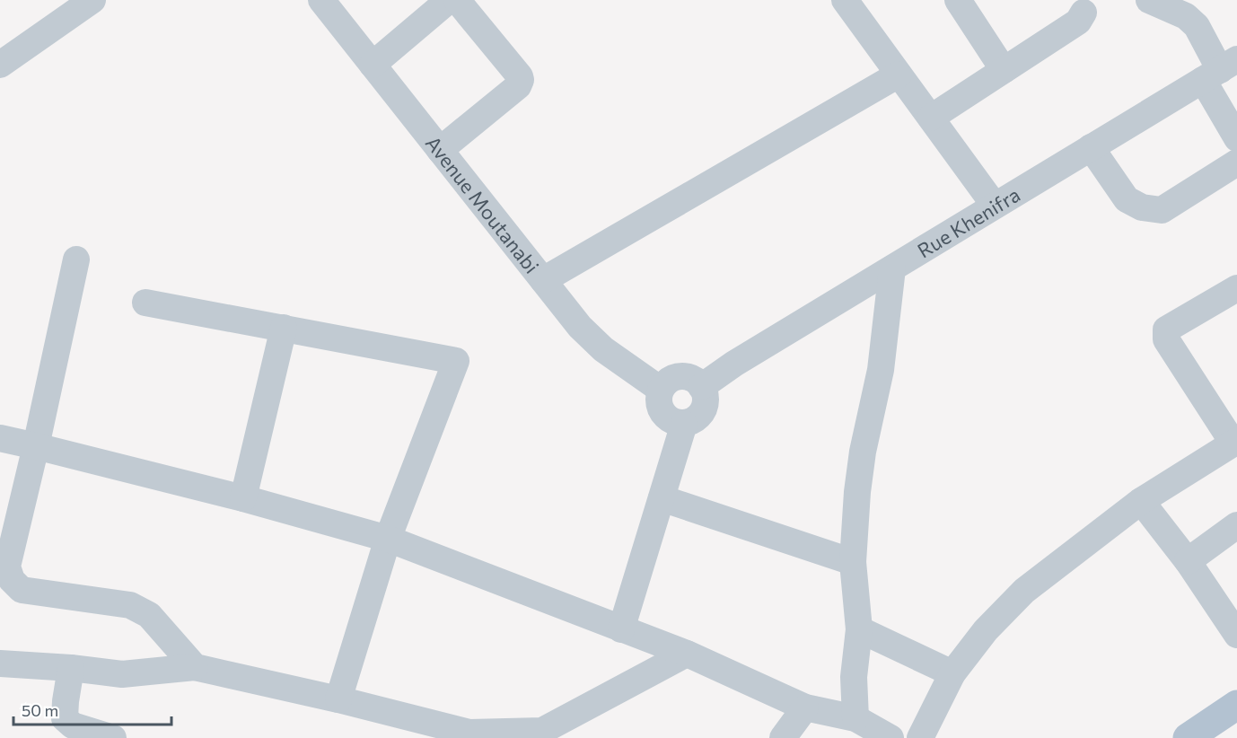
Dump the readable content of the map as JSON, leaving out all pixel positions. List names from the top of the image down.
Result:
{
  "streets": {
    "street": ["Avenue Moutanabi", "Rue Khenifra"]
  },
  "crossings": [
    ["Avenue Moutanabi", "Rue Khenifra"]
  ],
  "scale_bar": "50 m"
}
